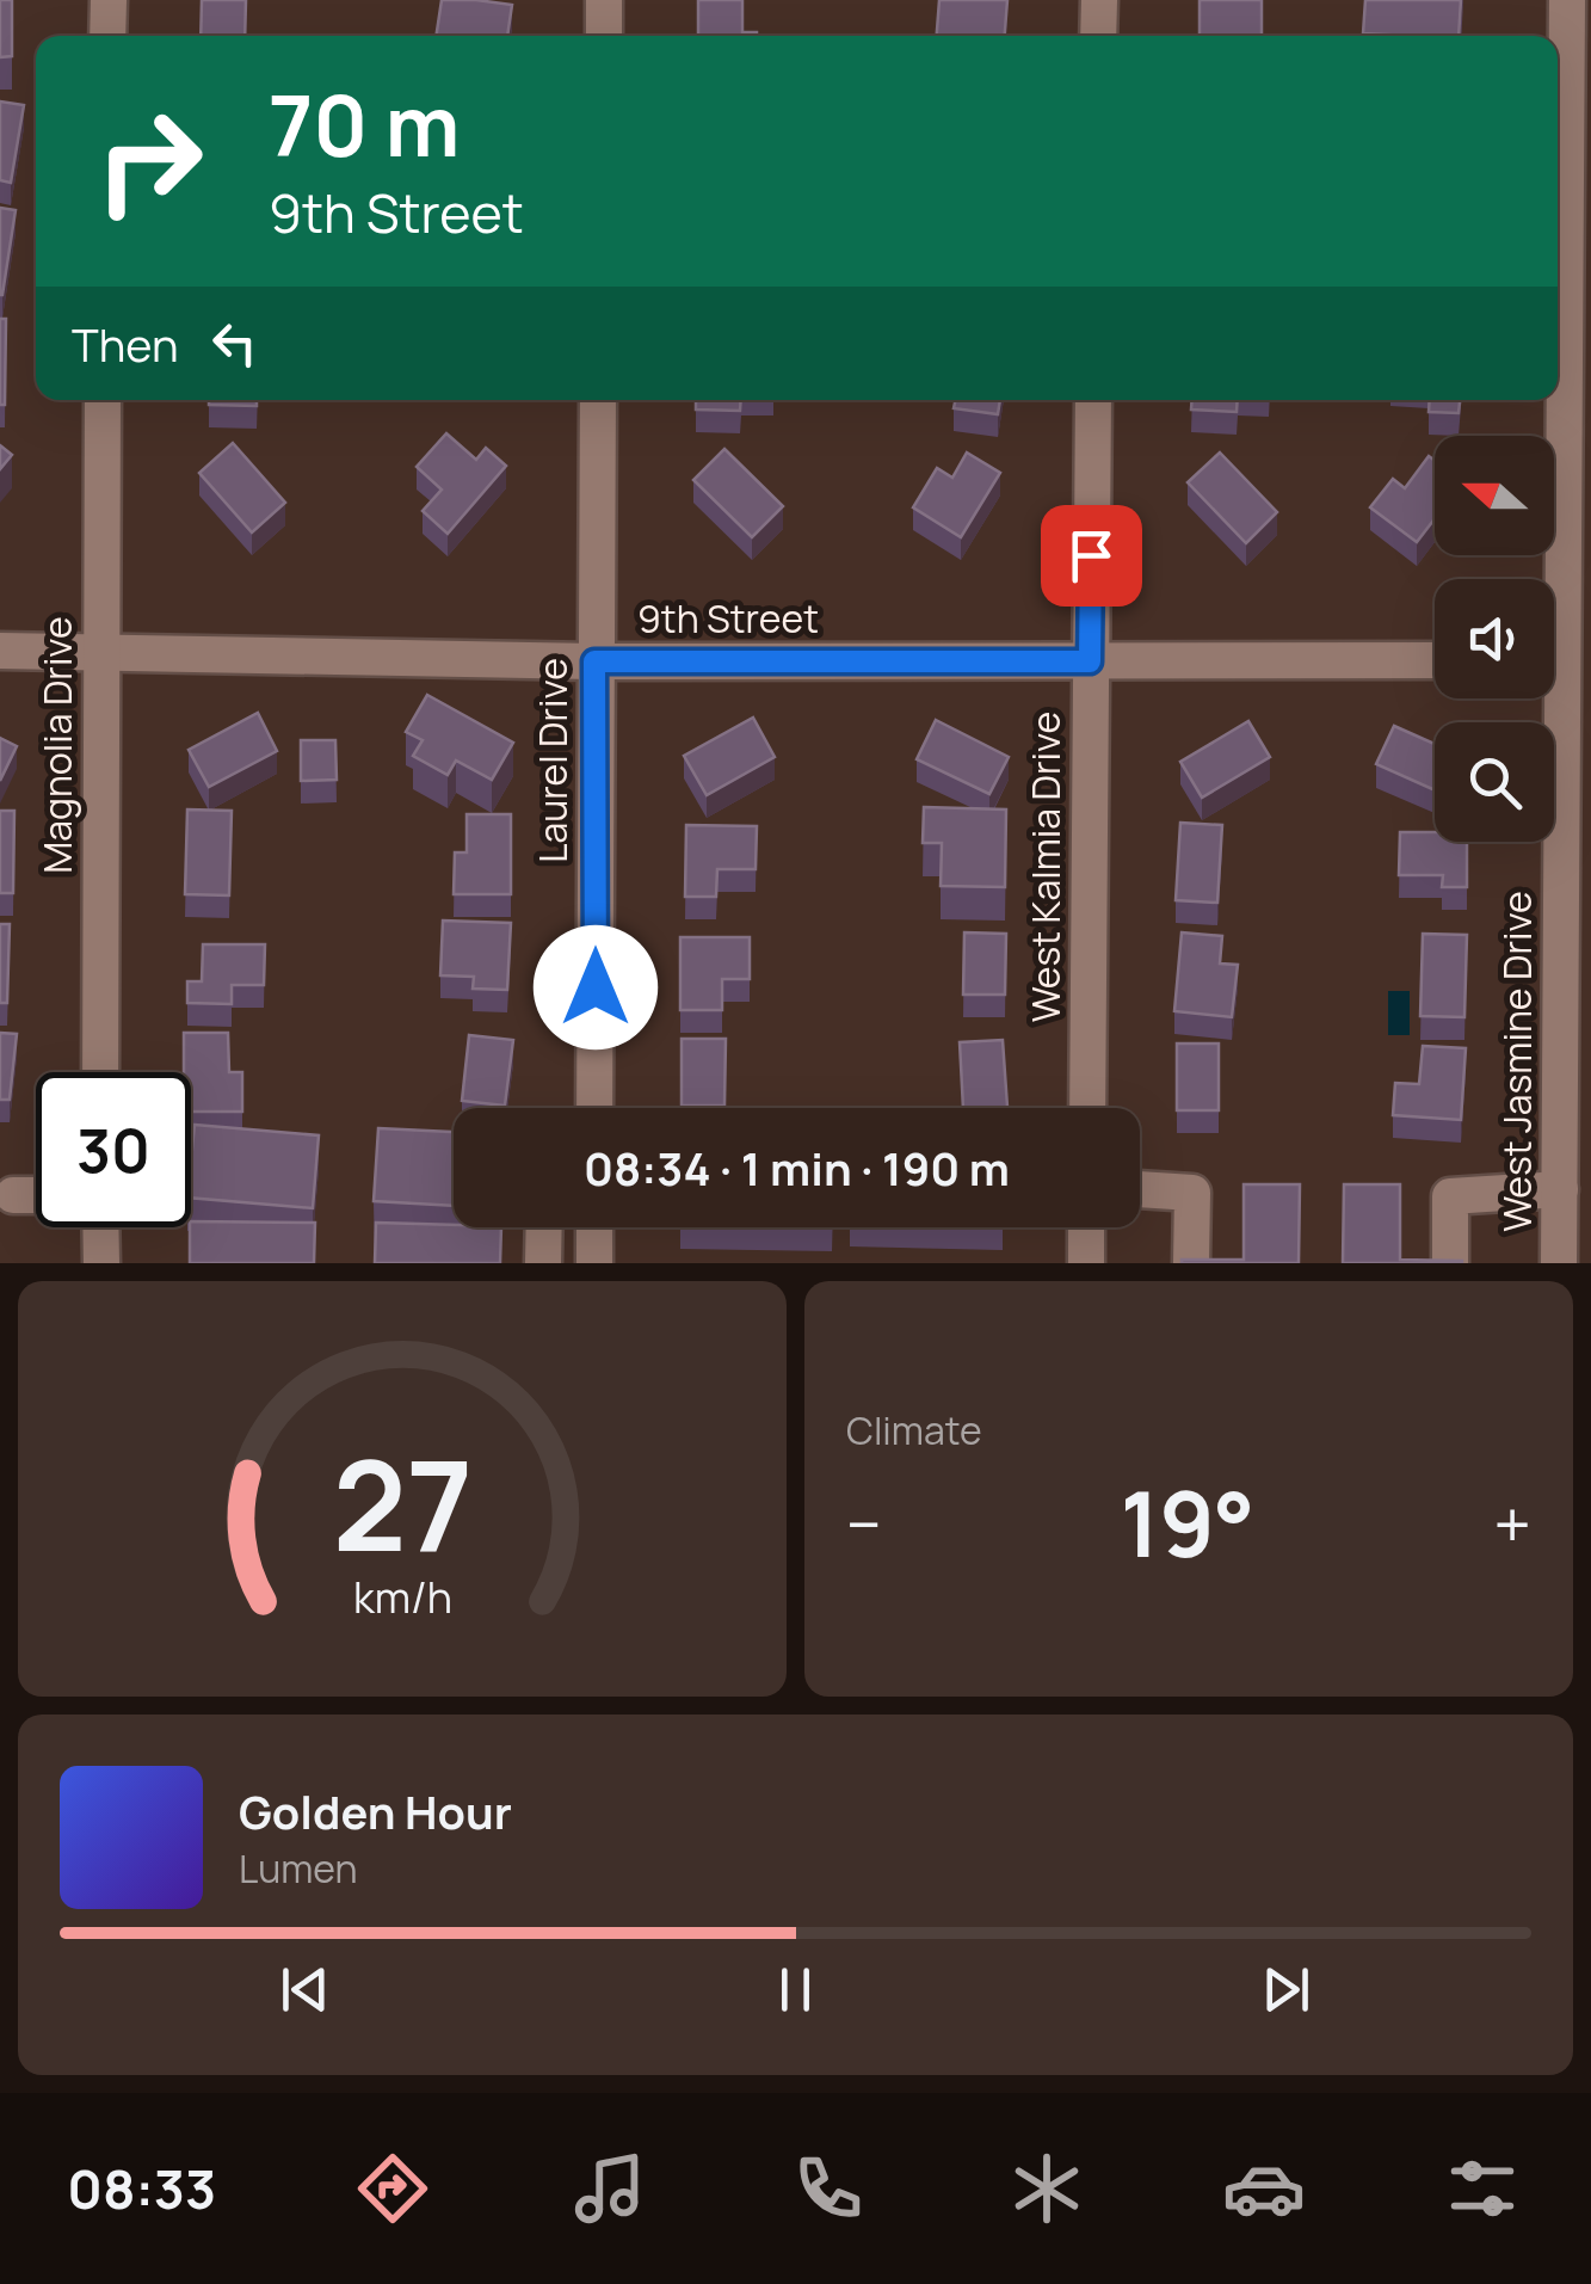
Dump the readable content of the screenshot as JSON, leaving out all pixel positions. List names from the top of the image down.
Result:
{
  "streets": {
    "street": [
      "9th Street",
      "Magnolia Drive",
      "Laurel Drive",
      "West Kalmia Drive",
      "West Jasmine Drive"
    ]
  },
  "crossings": [
    ["9th Street", "Magnolia Drive"],
    ["9th Street", "Laurel Drive"],
    ["9th Street", "West Kalmia Drive"]
  ],
  "north": "left",
  "page": {
    "turn": ["70 m", "9th Street"],
    "then": "Then",
    "limit": "30",
    "trip": "08:34 · 1 min · 190 m",
    "tile": "Climate",
    "heat": ["−", "19°", "+"],
    "song": ["Golden Hour", "Lumen"],
    "tabs": "08:33",
    "gauge": ["27", "km/h"]
  }
}
